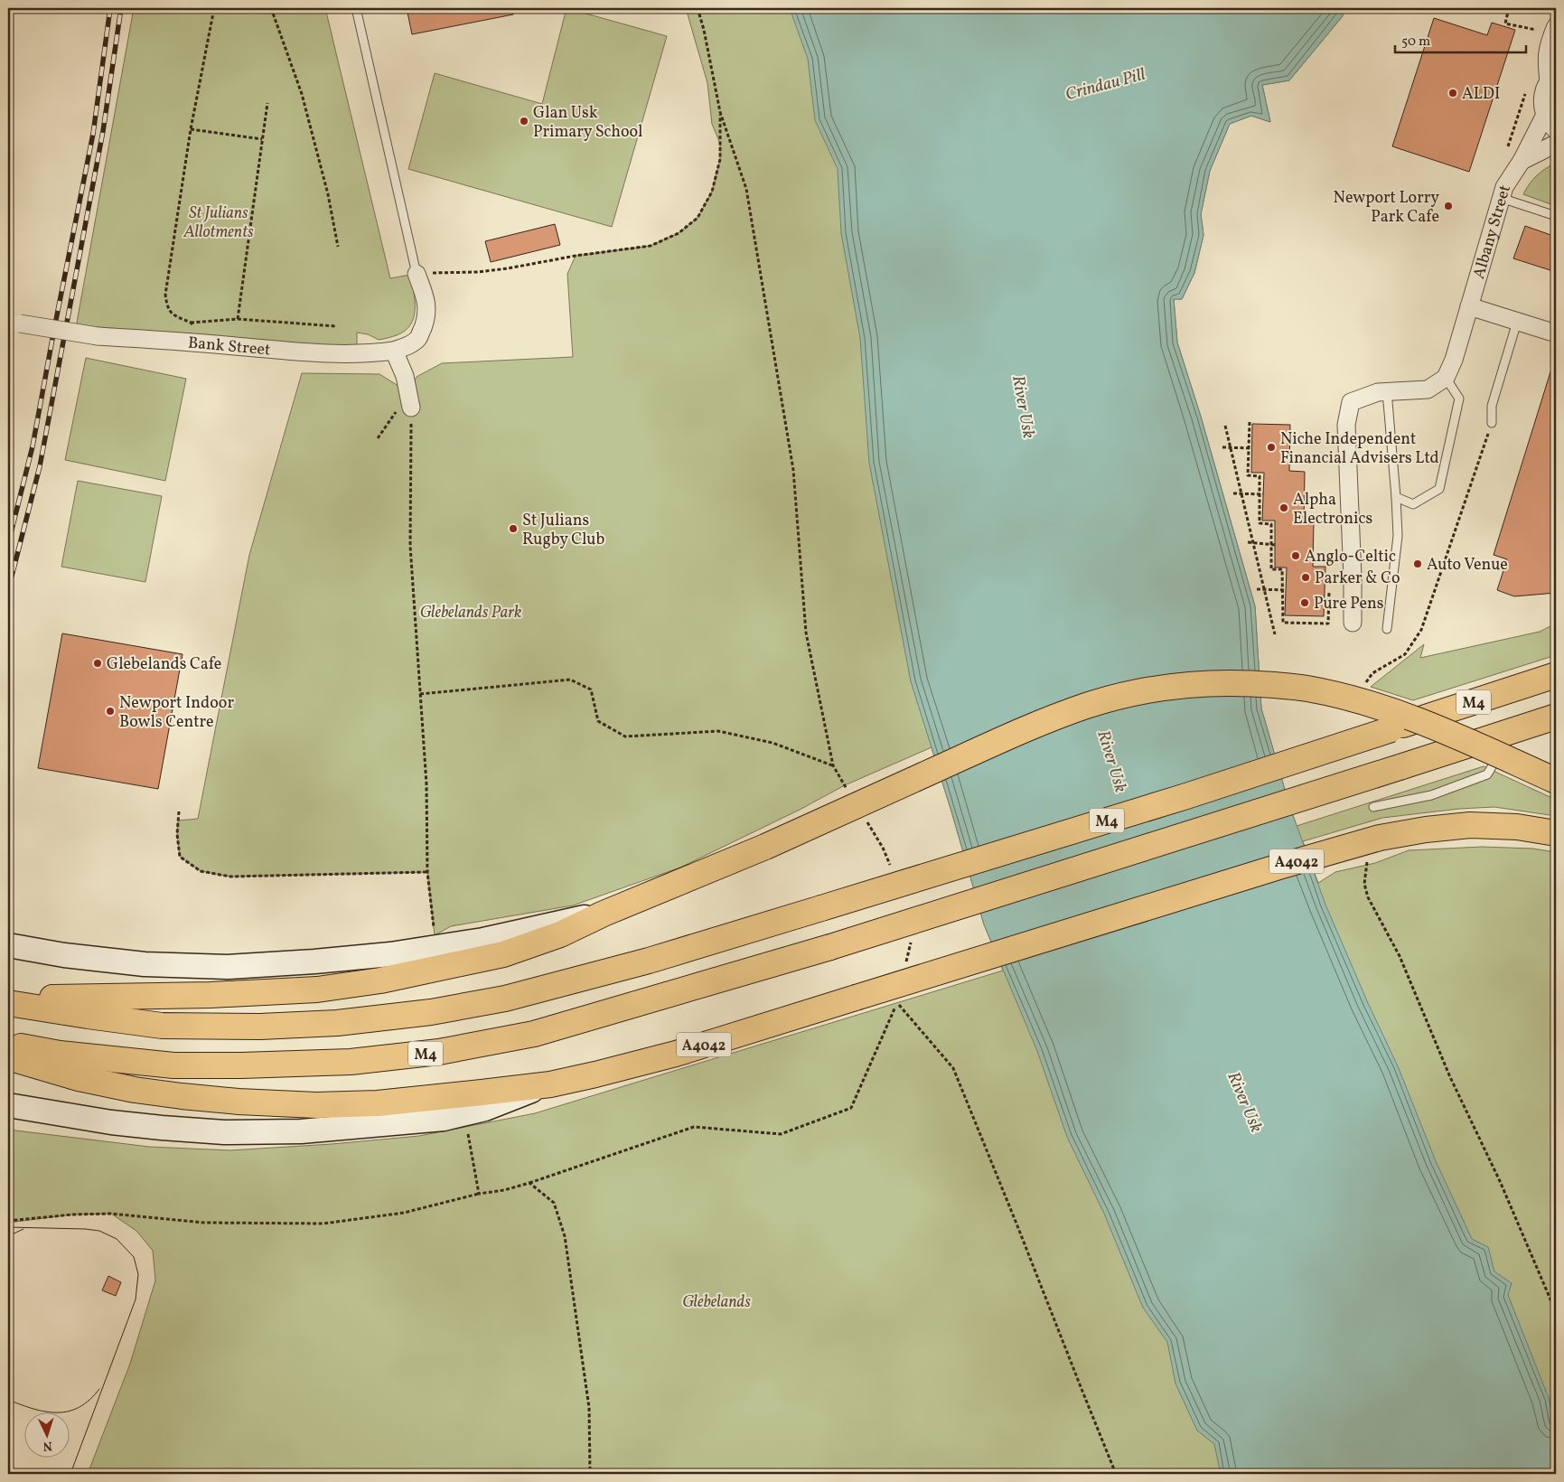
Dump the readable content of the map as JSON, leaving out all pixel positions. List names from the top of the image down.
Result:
{
  "streets": {
    "highway": ["M4", "A4042"],
    "street": ["Albany Street", "Bank Street"]
  },
  "water": ["Crindau Pill", "River Usk"],
  "parks": ["St Julians Allotments", "Glebelands Park", "Glebelands"],
  "places": [
    "ALDI",
    "Glan Usk Primary School",
    "Newport Lorry Park Cafe",
    "Niche Independent Financial Advisers Ltd",
    "Alpha Electronics",
    "St Julians Rugby Club",
    "Anglo-Celtic",
    "Auto Venue",
    "Parker & Co",
    "Pure Pens",
    "Glebelands Cafe",
    "Newport Indoor Bowls Centre"
  ],
  "scale_bar": "50 m",
  "north": "bottom"
}
